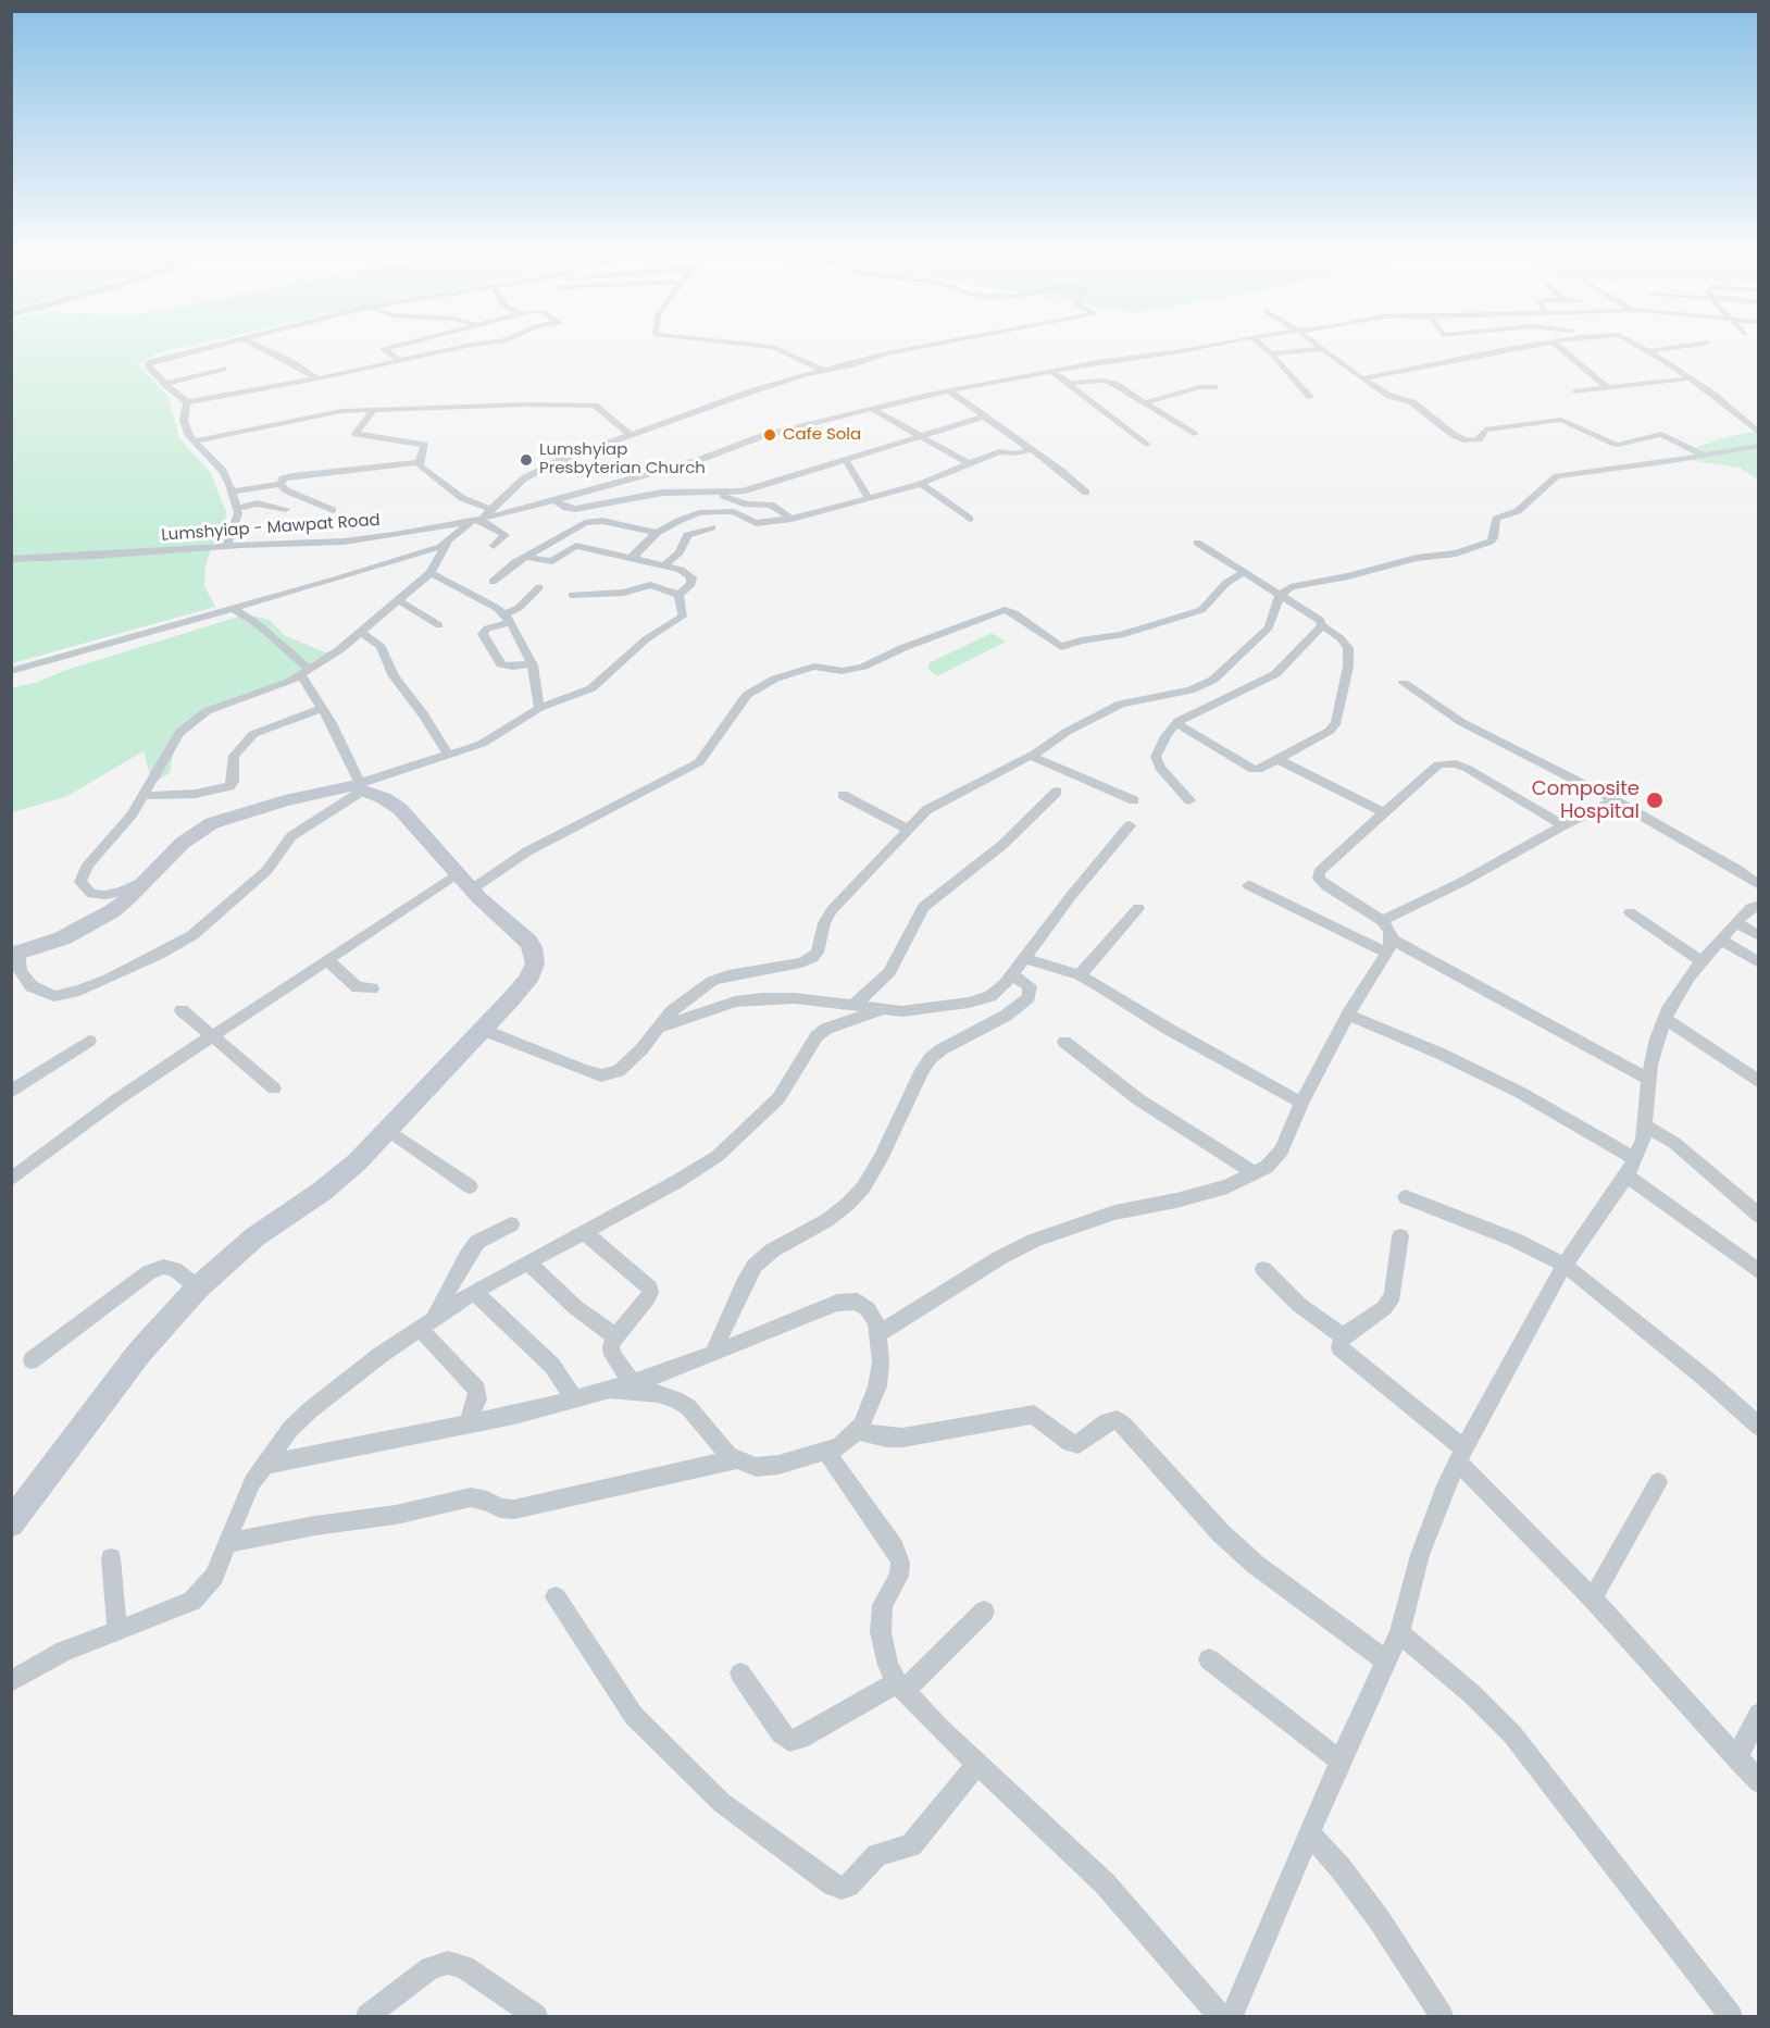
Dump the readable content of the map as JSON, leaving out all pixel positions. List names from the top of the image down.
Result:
{
  "streets": {
    "street": ["Lumshyiap - Mawpat Road"]
  },
  "places": ["Cafe Sola", "Lumshyiap Presbyterian Church", "Composite Hospital"]
}
